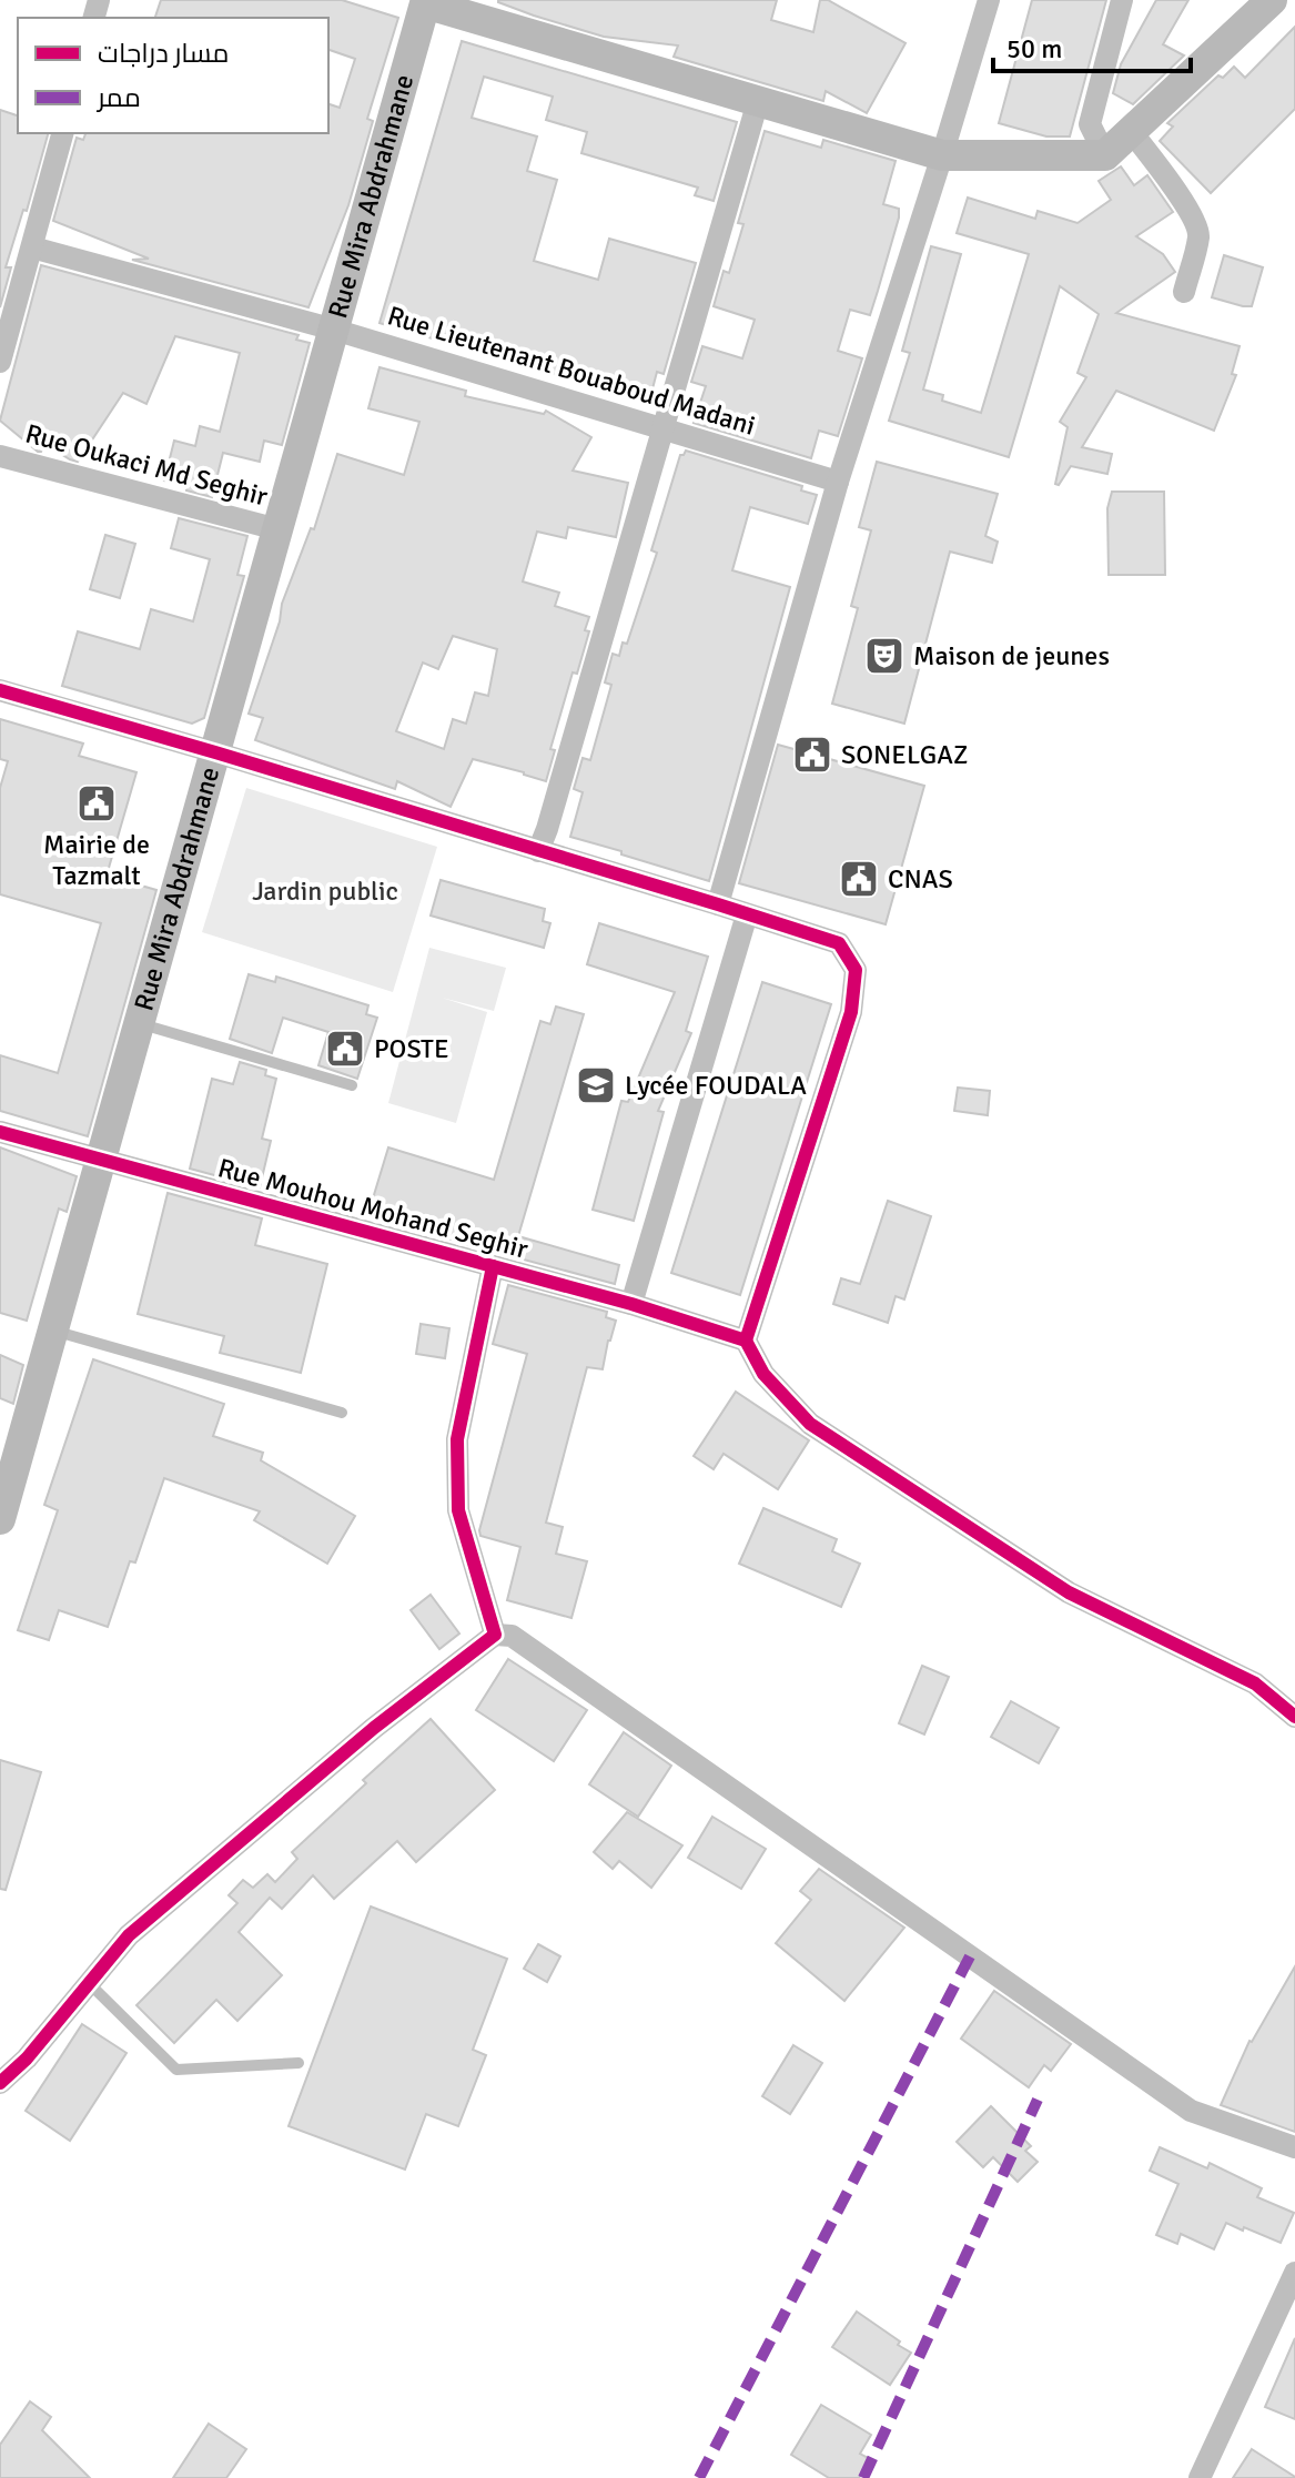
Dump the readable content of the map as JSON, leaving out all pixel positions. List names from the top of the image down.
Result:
{
  "streets": {
    "main road": ["Rue Mira Abdrahmane"],
    "street": ["Rue Lieutenant Bouaboud Madani", "Rue Oukaci Md Seghir", "Rue Mouhou Mohand Seghir"]
  },
  "crossings": [
    ["Rue Mira Abdrahmane", "Rue Lieutenant Bouaboud Madani"],
    ["Rue Mira Abdrahmane", "Rue Oukaci Md Seghir"],
    ["Rue Mira Abdrahmane", "Rue Mouhou Mohand Seghir"]
  ],
  "parks": ["Jardin public"],
  "places": {
    "theatre": ["Maison de jeunes"],
    "public building": [
      "SONELGAZ",
      "Mairie de Tazmalt",
      "CNAS",
      "POSTE"
    ],
    "school or university": ["Lycée FOUDALA"]
  },
  "legend": ["مسار دراجات", "ممر"],
  "scale_bar": "50 m"
}
